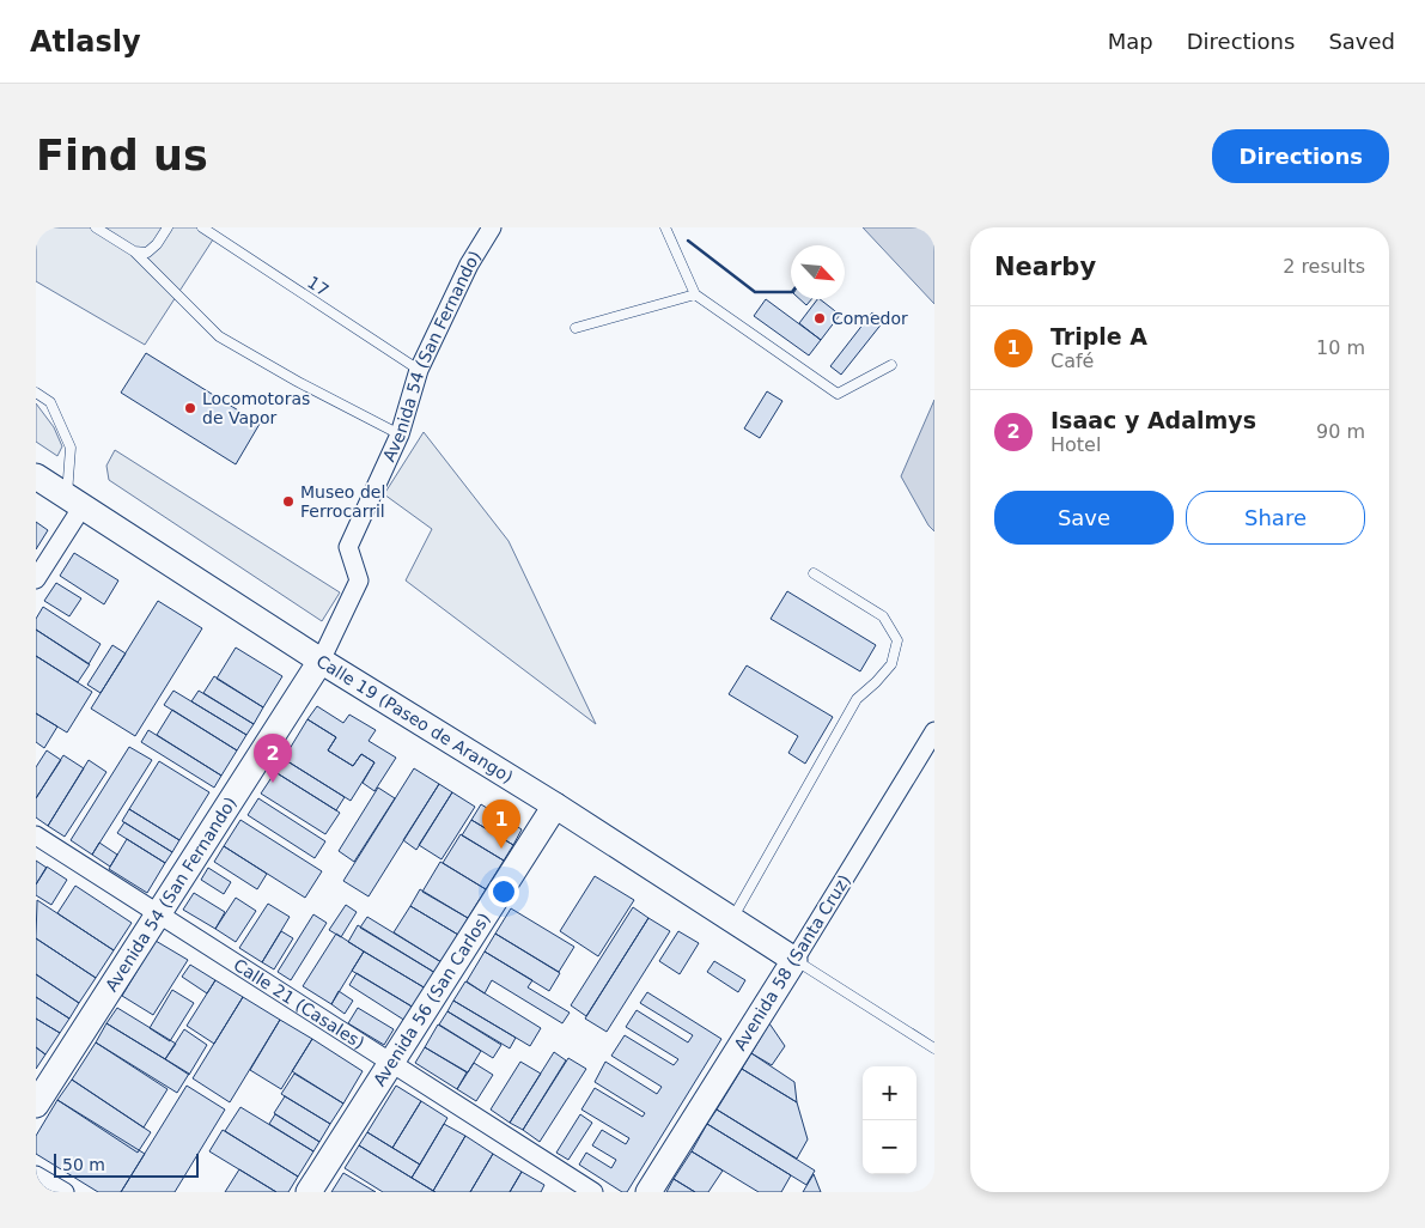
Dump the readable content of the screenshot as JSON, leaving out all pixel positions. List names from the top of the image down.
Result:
{
  "streets": {
    "main road": [
      "Avenida 54 (San Fernando)",
      "Calle 19 (Paseo de Arango)",
      "Avenida 58 (Santa Cruz)",
      "Avenida 56 (San Carlos)"
    ],
    "street": ["Calle 21 (Casales)"],
    "lane": ["17"]
  },
  "crossings": [
    ["17", "Avenida 54 (San Fernando)"],
    ["Avenida 54 (San Fernando)", "Calle 19 (Paseo de Arango)"],
    ["Avenida 54 (San Fernando)", "Calle 21 (Casales)"],
    ["Calle 19 (Paseo de Arango)", "Avenida 58 (Santa Cruz)"],
    ["Calle 19 (Paseo de Arango)", "Avenida 56 (San Carlos)"],
    ["Avenida 56 (San Carlos)", "Calle 21 (Casales)"]
  ],
  "places": ["Comedor", "Locomotoras de Vapor", "Museo del Ferrocarril"],
  "scale_bar": "50 m",
  "north": "bottom right",
  "page": {
    "header": "Atlasly",
    "nav": ["Map", "Directions", "Saved"],
    "buttons": [
      "Directions",
      ["Save", "Share"]
    ],
    "title": "Find us",
    "heading": ["Nearby", "2 results"],
    "list": [
      {
        "mark": "1",
        "name": "Triple A",
        "note": "Café",
        "value": "10 m"
      },
      {
        "mark": "2",
        "name": "Isaac y Adalmys",
        "note": "Hotel",
        "value": "90 m"
      }
    ],
    "pins": ["2", "1"],
    "map_buttons": ["+", "−"],
    "scale": "50 m"
  }
}
